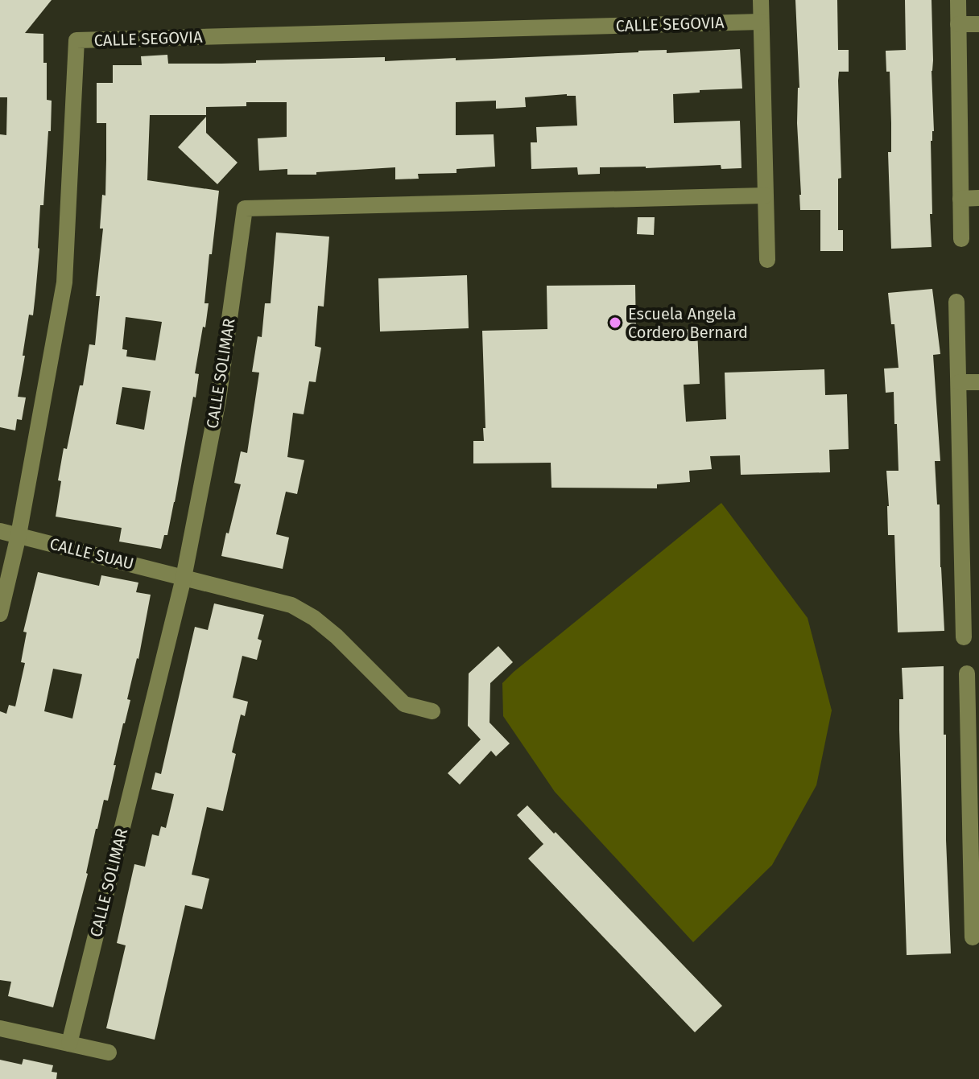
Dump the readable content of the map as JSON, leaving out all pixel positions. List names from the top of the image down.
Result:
{
  "streets": {
    "street": ["CALLE SEGOVIA", "CALLE SOLIMAR", "CALLE SUAU"]
  },
  "crossings": [
    ["CALLE SEGOVIA", "CALLE SUAU"],
    ["CALLE SOLIMAR", "CALLE SUAU"]
  ],
  "places": ["Escuela Angela Cordero Bernard"]
}
